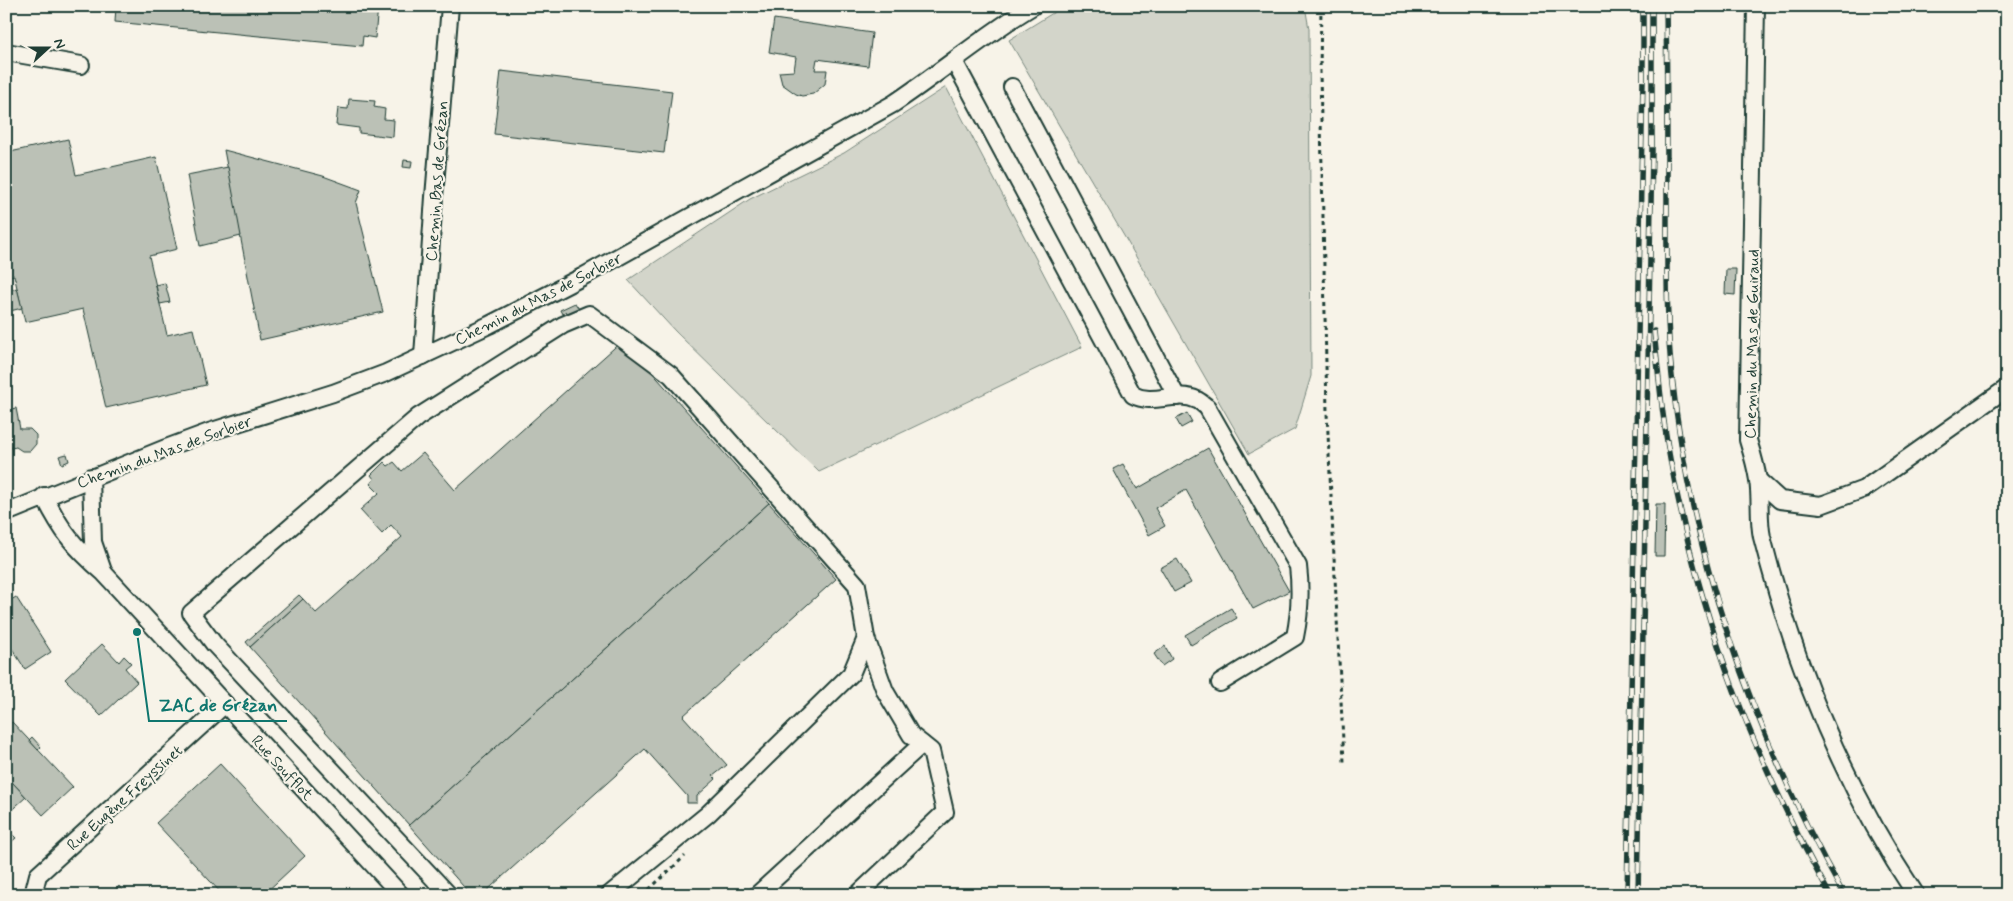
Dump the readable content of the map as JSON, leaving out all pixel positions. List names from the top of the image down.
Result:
{
  "streets": {
    "street": [
      "Chemin Bas de Grézan",
      "Chemin du Mas de Sorbier",
      "Chemin du Mas de Guiraud",
      "Rue Soufflot",
      "Rue Eugène Freyssinet"
    ]
  },
  "crossings": [
    ["Chemin Bas de Grézan", "Chemin du Mas de Sorbier"],
    ["Chemin du Mas de Sorbier", "Rue Soufflot"],
    ["Rue Soufflot", "Rue Eugène Freyssinet"]
  ],
  "places": ["ZAC de Grézan"],
  "north": "right"
}
